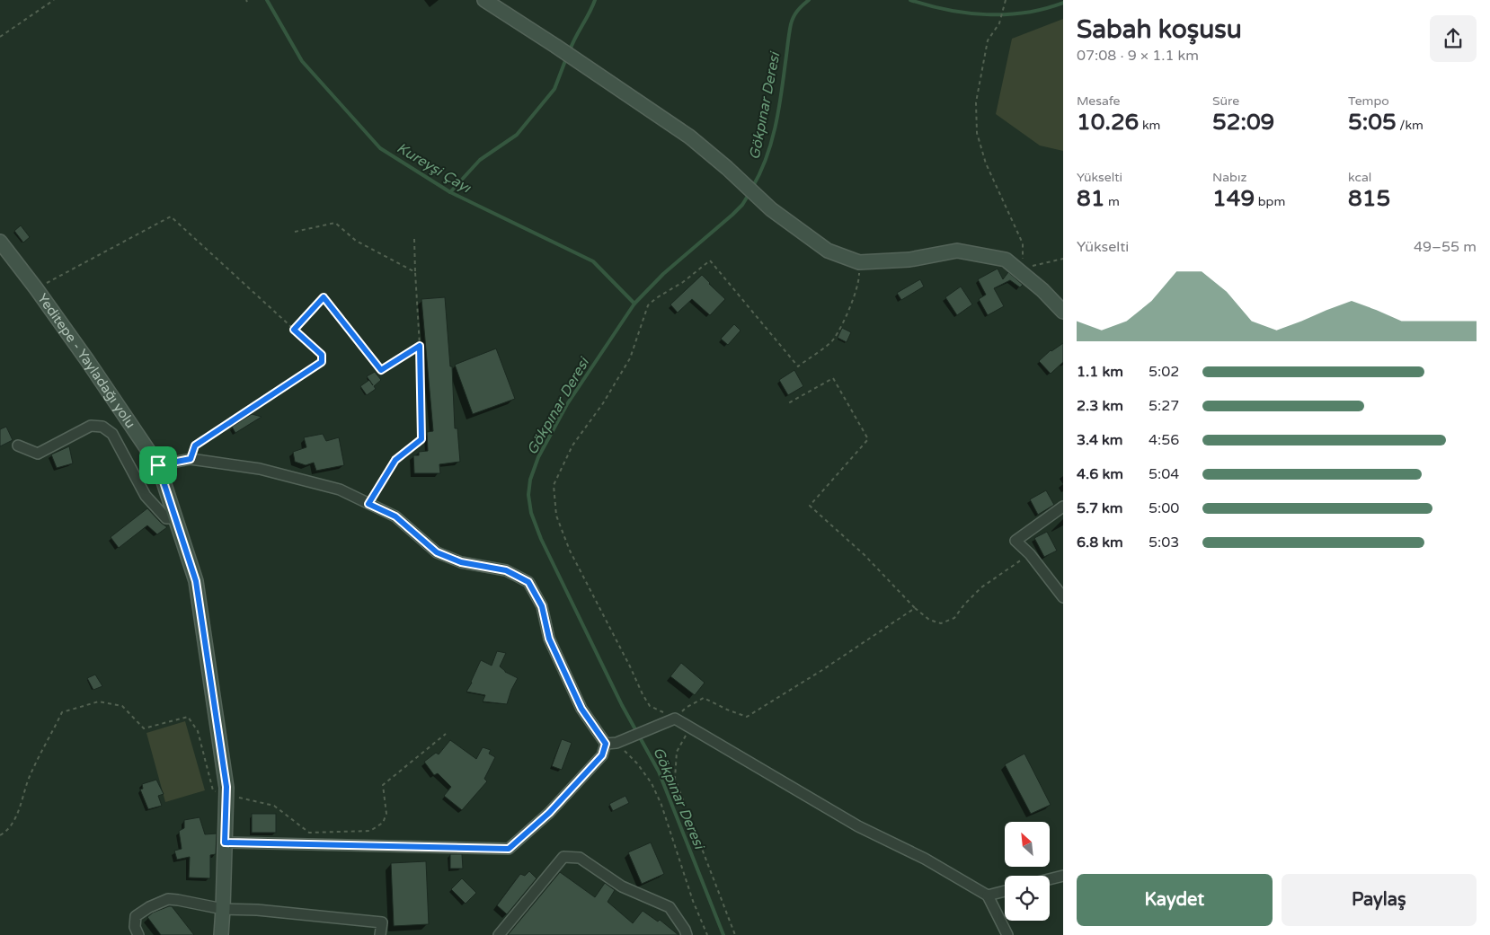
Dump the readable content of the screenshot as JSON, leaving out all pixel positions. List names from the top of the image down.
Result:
{
  "streets": {
    "main road": ["Yeditepe - Yayladağı yolu"]
  },
  "water": ["Gökpınar Deresi", "Kureyşi Çayı"],
  "north": "top left",
  "page": {
    "heading": ["Sabah koşusu", "07:08 · 9 × 1.1 km"],
    "stats": [
      ["Mesafe", "10.26 km"],
      ["Süre", "52:09"],
      ["Tempo", "5:05 /km"],
      ["Yükselti", "81 m"],
      ["Nabız", "149 bpm"],
      ["kcal", "815"]
    ],
    "chart": ["Yükselti", "49–55 m"],
    "list": [
      {
        "name": "1.1 km",
        "note": "5:02"
      },
      {
        "name": "2.3 km",
        "note": "5:27"
      },
      {
        "name": "3.4 km",
        "note": "4:56"
      },
      {
        "name": "4.6 km",
        "note": "5:04"
      },
      {
        "name": "5.7 km",
        "note": "5:00"
      },
      {
        "name": "6.8 km",
        "note": "5:03"
      }
    ],
    "buttons": ["Kaydet", "Paylaş"]
  }
}
